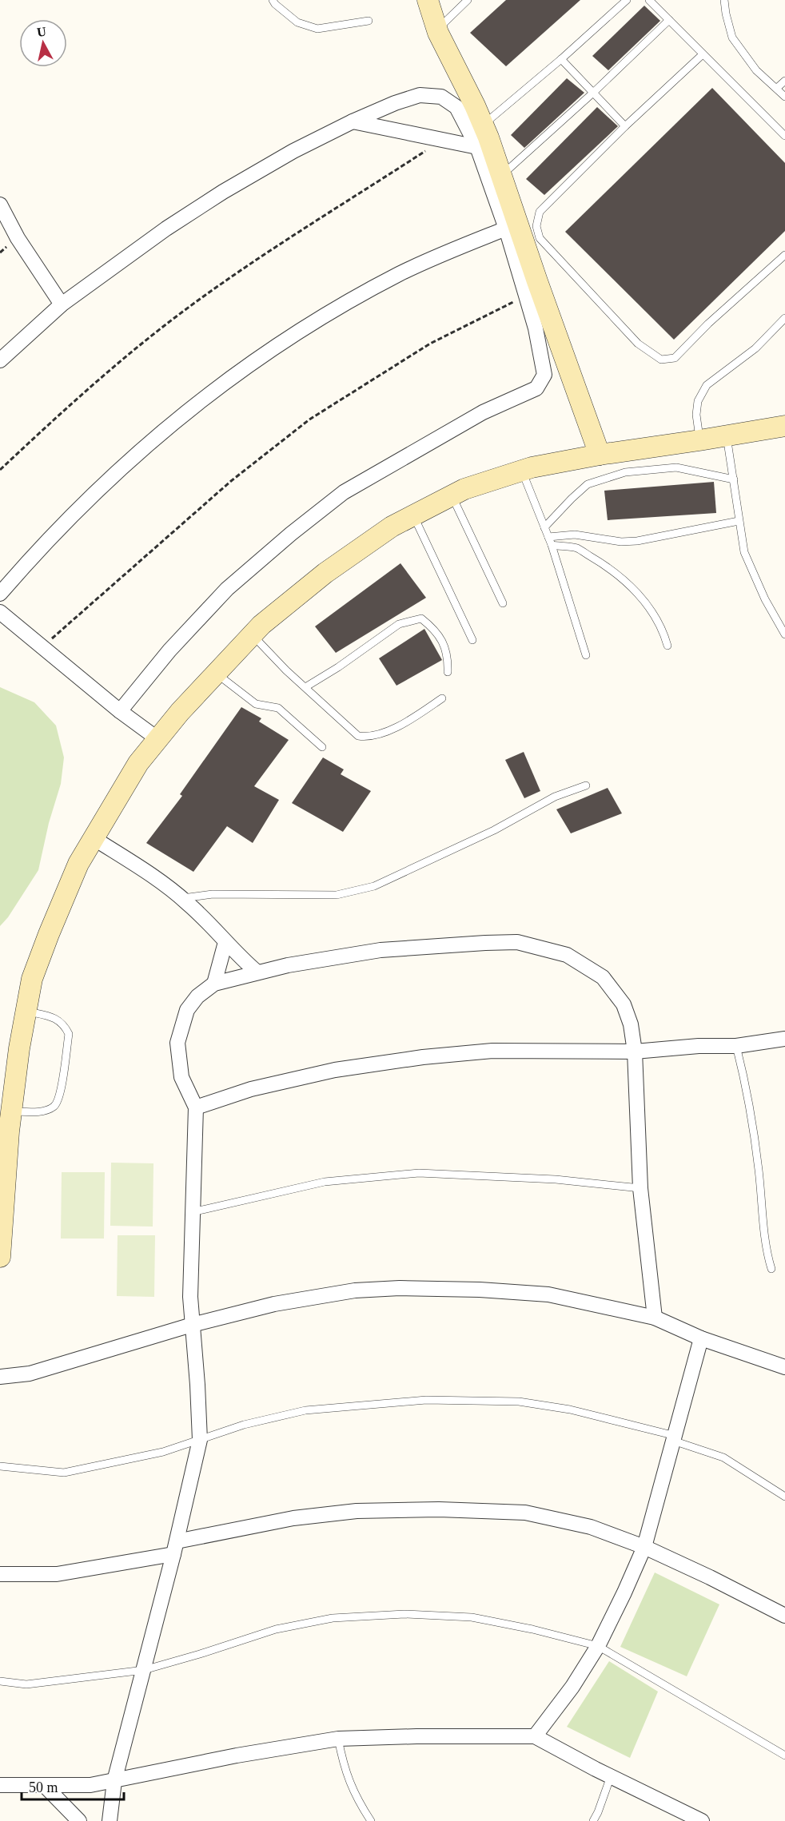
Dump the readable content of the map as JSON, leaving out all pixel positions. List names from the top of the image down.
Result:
{
  "scale_bar": "50 m",
  "north": "top"
}
